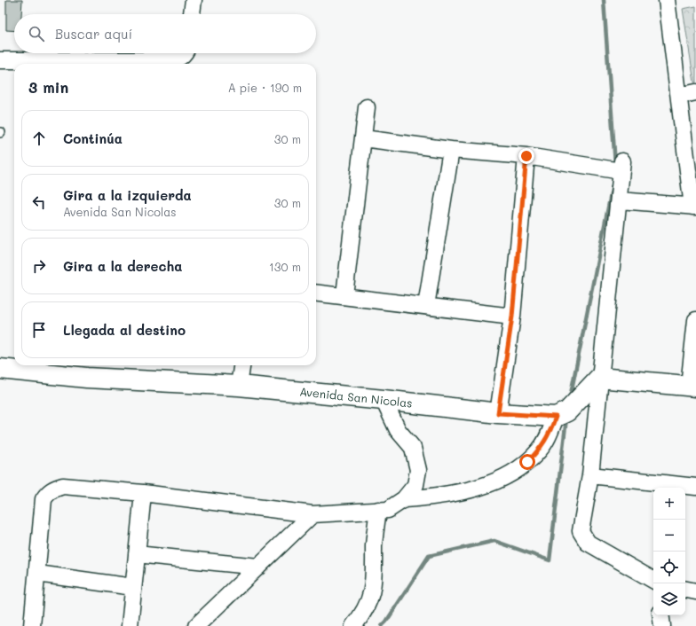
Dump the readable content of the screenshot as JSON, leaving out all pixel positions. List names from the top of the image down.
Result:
{
  "streets": {
    "street": ["Avenida San Nicolas"]
  },
  "page": {
    "search": "Buscar aquí",
    "heading": ["3 min", "A pie · 190 m"],
    "list": [
      ["Continúa", "30 m"],
      ["Gira a la izquierda", "Avenida San Nicolas", "30 m"],
      ["Gira a la derecha", "130 m"],
      "Llegada al destino"
    ],
    "map_buttons": ["+", "−"]
  }
}
